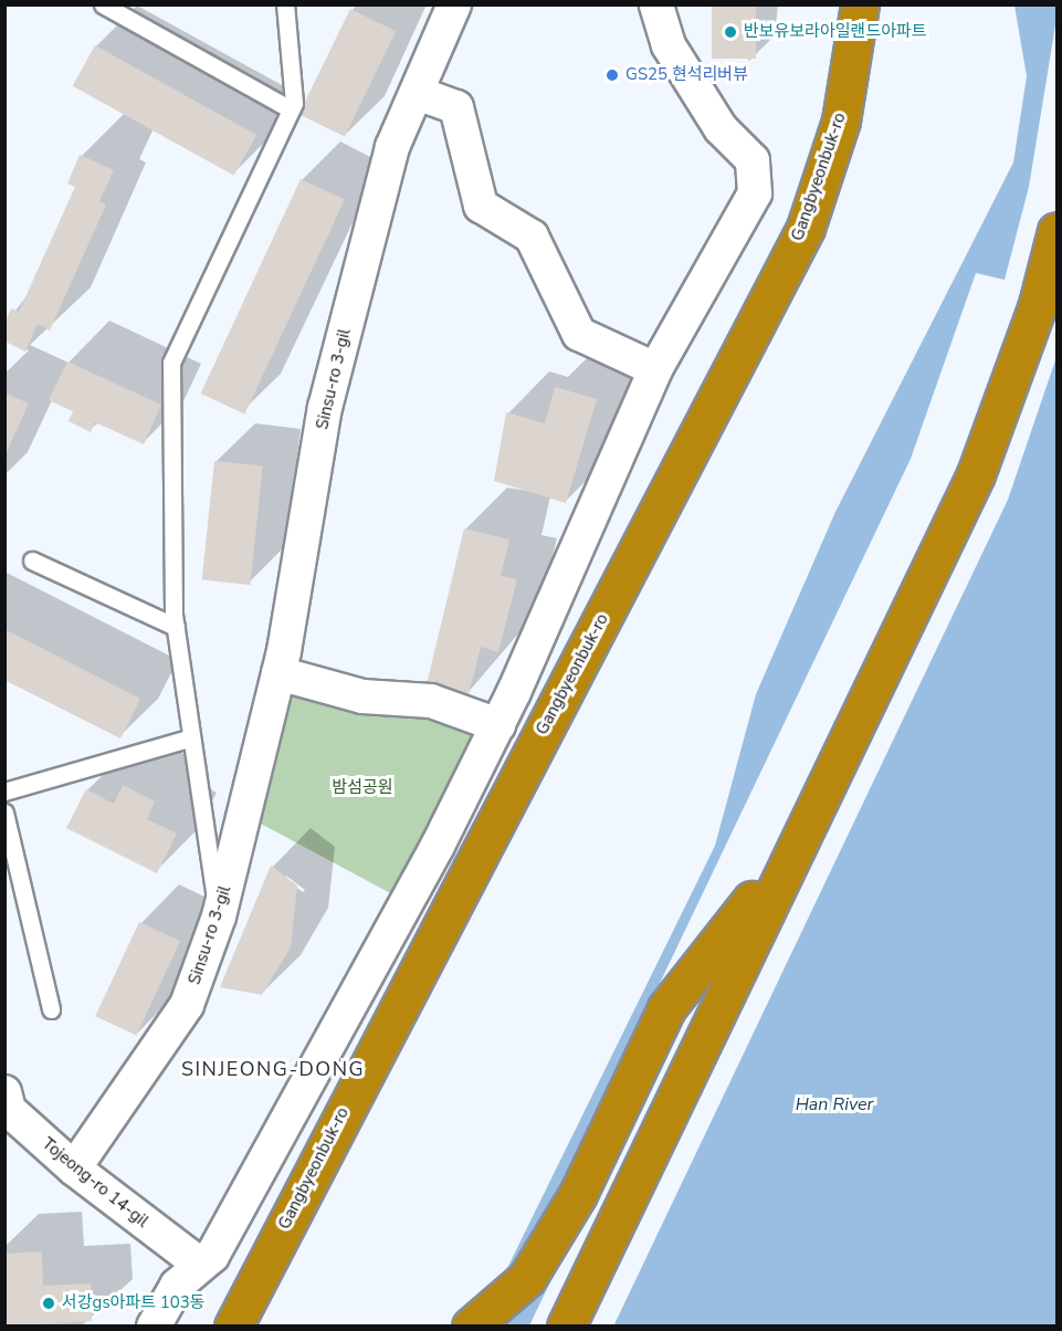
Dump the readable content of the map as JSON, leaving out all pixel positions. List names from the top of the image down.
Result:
{
  "streets": {
    "highway": ["Gangbyeonbuk-ro"],
    "street": ["Sinsu-ro 3-gil", "Tojeong-ro 14-gil"]
  },
  "crossings": [
    ["Sinsu-ro 3-gil", "Tojeong-ro 14-gil"]
  ],
  "districts": ["SINJEONG-DONG"],
  "water": ["Han River"],
  "parks": ["밤섬공원"],
  "places": ["반보유보라아일랜드아파트", "GS25 현석리버뷰", "서강gs아파트 103동"]
}
